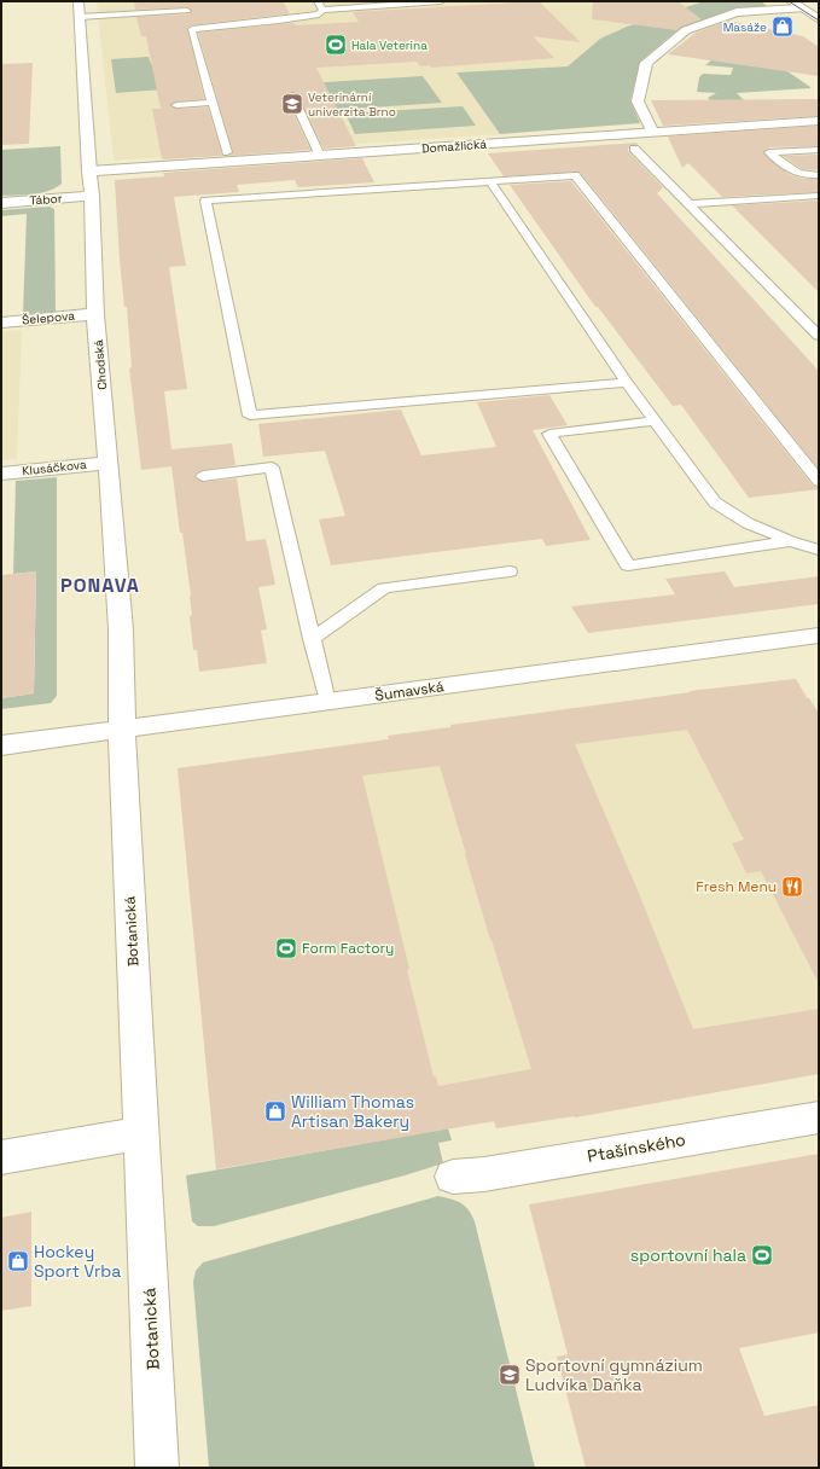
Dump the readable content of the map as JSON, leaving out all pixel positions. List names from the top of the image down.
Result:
{
  "streets": {
    "street": [
      "Domažlická",
      "Tábor",
      "Šelepova",
      "Chodská",
      "Klusáčkova",
      "Šumavská",
      "Botanická",
      "Ptašínského"
    ]
  },
  "crossings": [
    ["Domažlická", "Chodská"],
    ["Tábor", "Chodská"],
    ["Šelepova", "Chodská"],
    ["Chodská", "Klusáčkova"],
    ["Chodská", "Šumavská"],
    ["Chodská", "Botanická"],
    ["Šumavská", "Botanická"]
  ],
  "districts": ["PONAVA"],
  "places": {
    "shop": ["Masáže", "William Thomas Artisan Bakery", "Hockey Sport Vrba"],
    "sports": ["Hala Veterina", "Form Factory", "sportovní hala"],
    "school or university": ["Veterinární univerzita Brno", "Sportovní gymnázium Ludvíka Daňka"],
    "restaurant": ["Fresh Menu"]
  }
}
